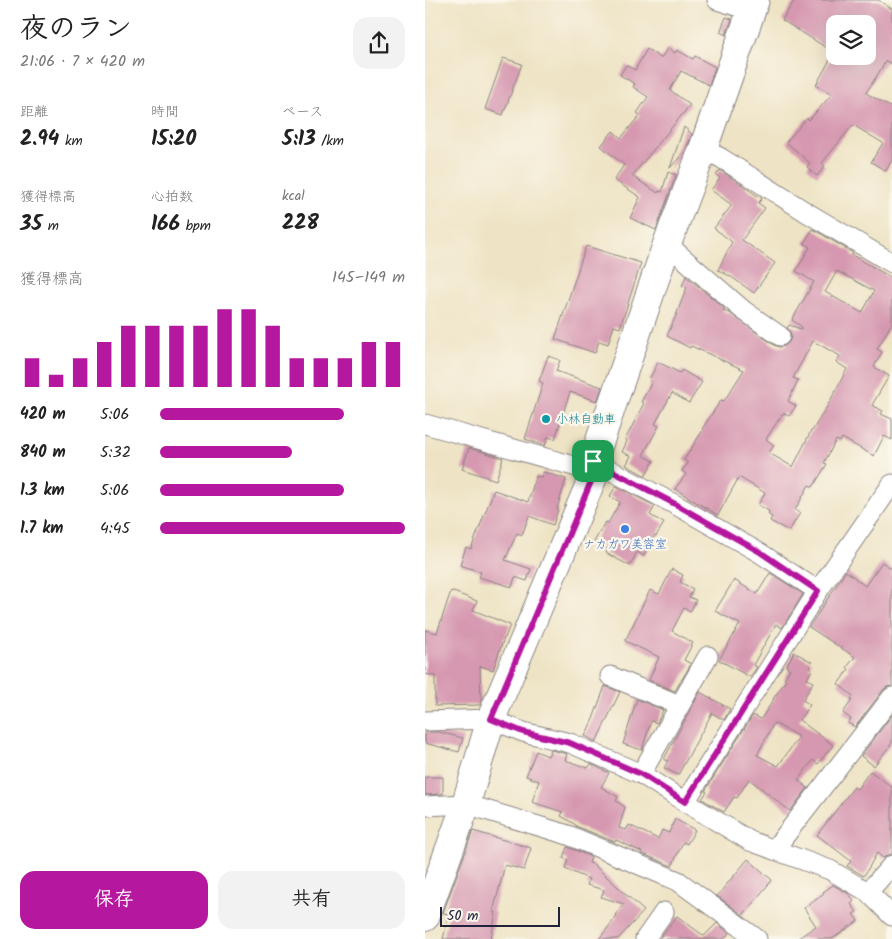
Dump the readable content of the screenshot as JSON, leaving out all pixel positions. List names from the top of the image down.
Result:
{
  "places": ["小林自動車", "ナカガワ美容室"],
  "scale_bar": "50 m",
  "page": {
    "heading": ["夜のラン", "21:06 · 7 × 420 m"],
    "stats": [
      ["距離", "2.94 km"],
      ["時間", "15:20"],
      ["ペース", "5:13 /km"],
      ["獲得標高", "35 m"],
      ["心拍数", "166 bpm"],
      ["kcal", "228"]
    ],
    "chart": ["獲得標高", "145–149 m"],
    "list": [
      {
        "name": "420 m",
        "note": "5:06"
      },
      {
        "name": "840 m",
        "note": "5:32"
      },
      {
        "name": "1.3 km",
        "note": "5:06"
      },
      {
        "name": "1.7 km",
        "note": "4:45"
      }
    ],
    "buttons": ["保存", "共有"],
    "scale": "50 m"
  }
}
